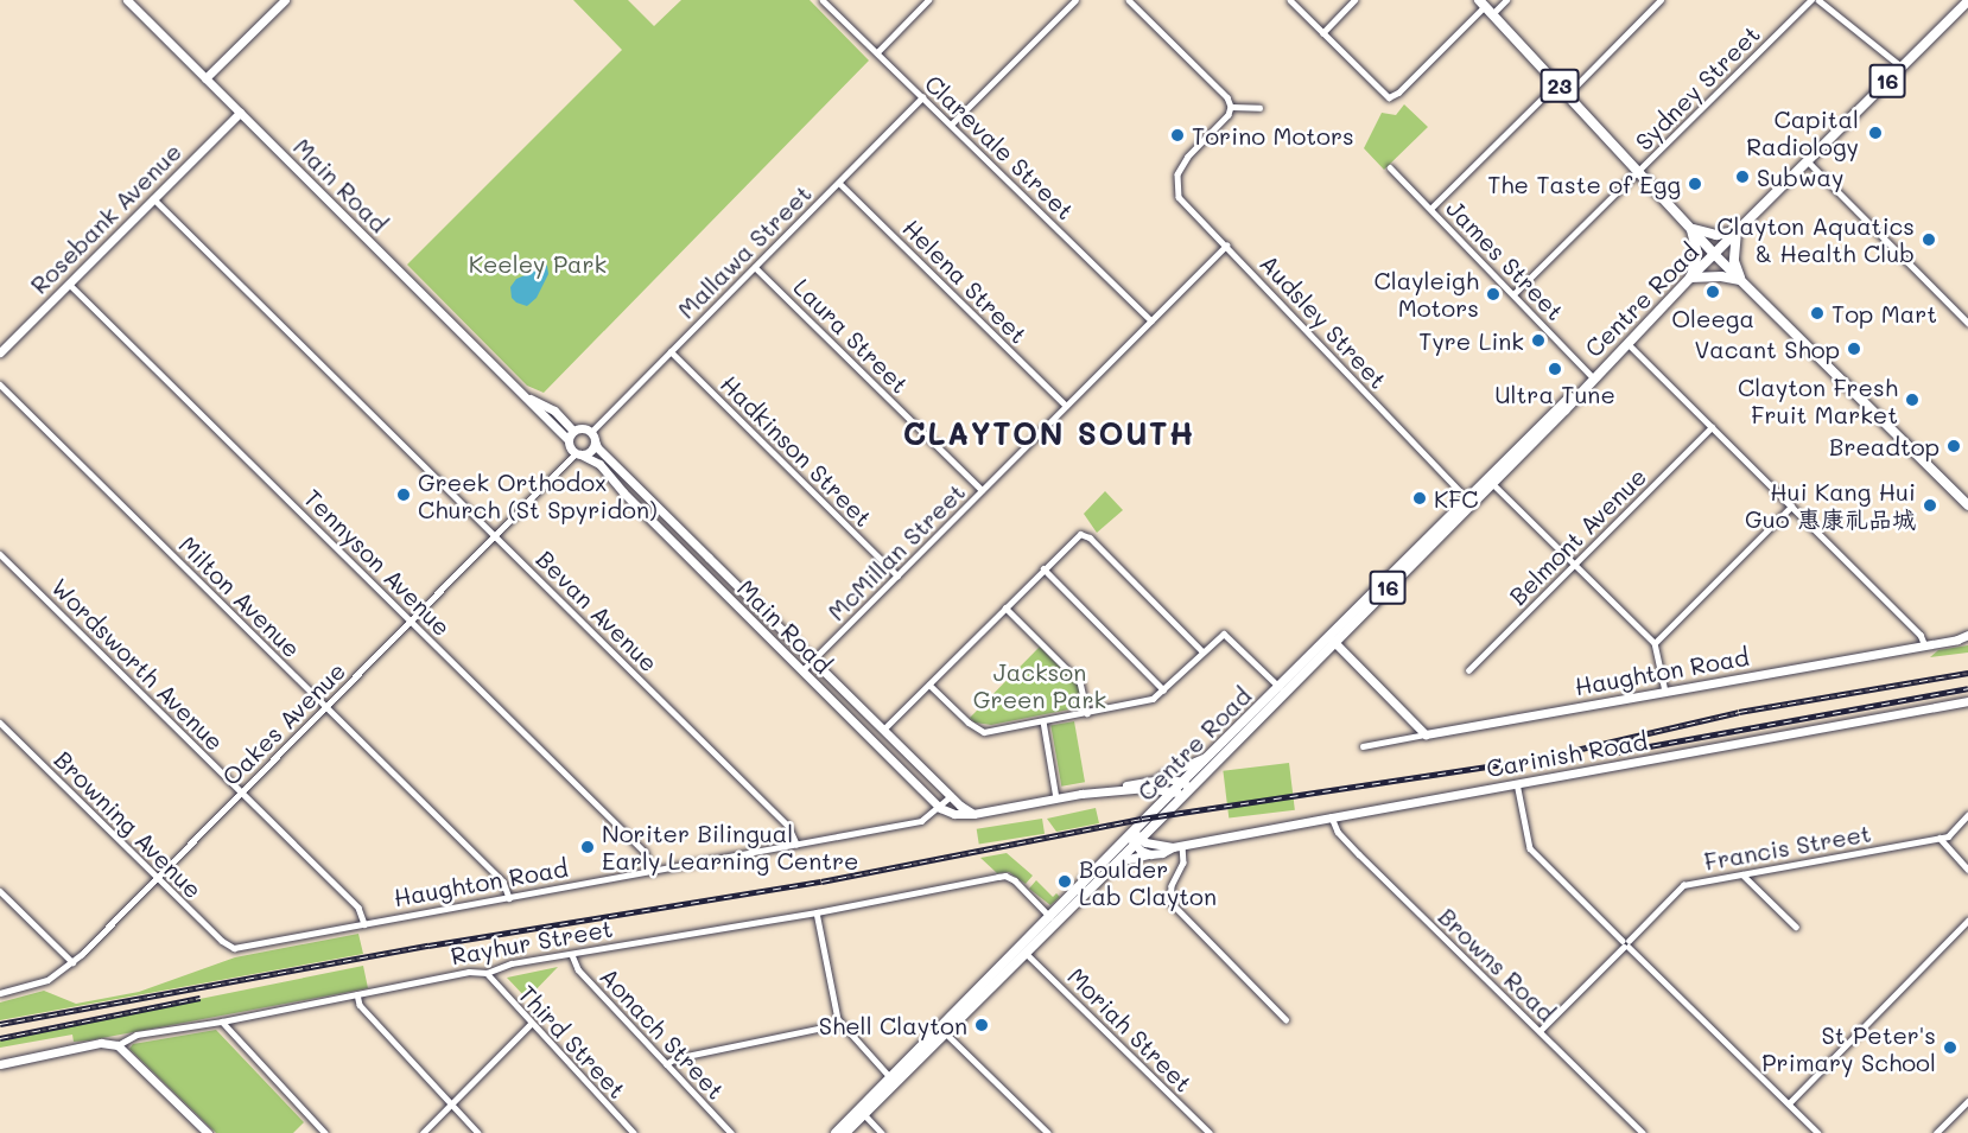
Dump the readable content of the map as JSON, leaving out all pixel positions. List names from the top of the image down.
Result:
{
  "streets": {
    "main road": [
      "16",
      "23",
      "Main Road",
      "Rosebank Avenue",
      "Centre Road",
      "Haughton Road",
      "Carinish Road",
      "Rayhur Street"
    ],
    "street": [
      "Sydney Street",
      "Clarevale Street",
      "Mallawa Street",
      "James Street",
      "Helena Street",
      "Audsley Street",
      "Laura Street",
      "Hadkinson Street",
      "Belmont Avenue",
      "McMillan Street",
      "Tennyson Avenue",
      "Milton Avenue",
      "Bevan Avenue",
      "Wordsworth Avenue",
      "Oakes Avenue",
      "Browning Avenue",
      "Francis Street",
      "Browns Road",
      "Moriah Street",
      "Aonach Street",
      "Third Street"
    ]
  },
  "crossings": [
    ["23", "Sydney Street"],
    ["23", "Centre Road"],
    ["Sydney Street", "James Street"],
    ["Clarevale Street", "Mallawa Street"],
    ["Clarevale Street", "McMillan Street"],
    ["Main Road", "Rosebank Avenue"],
    ["Main Road", "Mallawa Street"],
    ["Main Road", "McMillan Street"],
    ["Main Road", "Haughton Road"],
    ["Main Road", "Oakes Avenue"],
    ["Rosebank Avenue", "Tennyson Avenue"],
    ["Rosebank Avenue", "Bevan Avenue"],
    ["Mallawa Street", "Helena Street"],
    ["Mallawa Street", "Laura Street"],
    ["Mallawa Street", "Hadkinson Street"],
    ["Mallawa Street", "Oakes Avenue"],
    ["James Street", "Centre Road"],
    ["Helena Street", "McMillan Street"],
    ["Centre Road", "Audsley Street"],
    ["Centre Road", "Carinish Road"],
    ["Centre Road", "Rayhur Street"],
    ["Centre Road", "Moriah Street"],
    ["Audsley Street", "McMillan Street"],
    ["Laura Street", "McMillan Street"],
    ["Hadkinson Street", "McMillan Street"],
    ["Tennyson Avenue", "Haughton Road"],
    ["Tennyson Avenue", "Oakes Avenue"],
    ["Milton Avenue", "Haughton Road"],
    ["Milton Avenue", "Oakes Avenue"],
    ["Bevan Avenue", "Haughton Road"],
    ["Bevan Avenue", "Oakes Avenue"],
    ["Wordsworth Avenue", "Haughton Road"],
    ["Wordsworth Avenue", "Oakes Avenue"],
    ["Haughton Road", "Browning Avenue"],
    ["Oakes Avenue", "Browning Avenue"],
    ["Carinish Road", "Browns Road"],
    ["Francis Street", "Browns Road"],
    ["Rayhur Street", "Aonach Street"],
    ["Rayhur Street", "Third Street"]
  ],
  "districts": ["CLAYTON SOUTH"],
  "parks": ["Keeley Park", "Jackson Green Park"],
  "places": [
    "Capital Radiology",
    "Torino Motors",
    "Subway",
    "The Taste of Egg",
    "Clayton Aquatics & Health Club",
    "Oleega",
    "Clayleigh Motors",
    "Top Mart",
    "Tyre Link",
    "Vacant Shop",
    "Ultra Tune",
    "Clayton Fresh Fruit Market",
    "Breadtop",
    "Greek Orthodox Church (St Spyridon)",
    "KFC",
    "Hui Kang Hui Guo 惠康礼品城",
    "Noriter Bilingual Early Learning Centre",
    "Boulder Lab Clayton",
    "Shell Clayton",
    "St Peter's Primary School"
  ]
}
